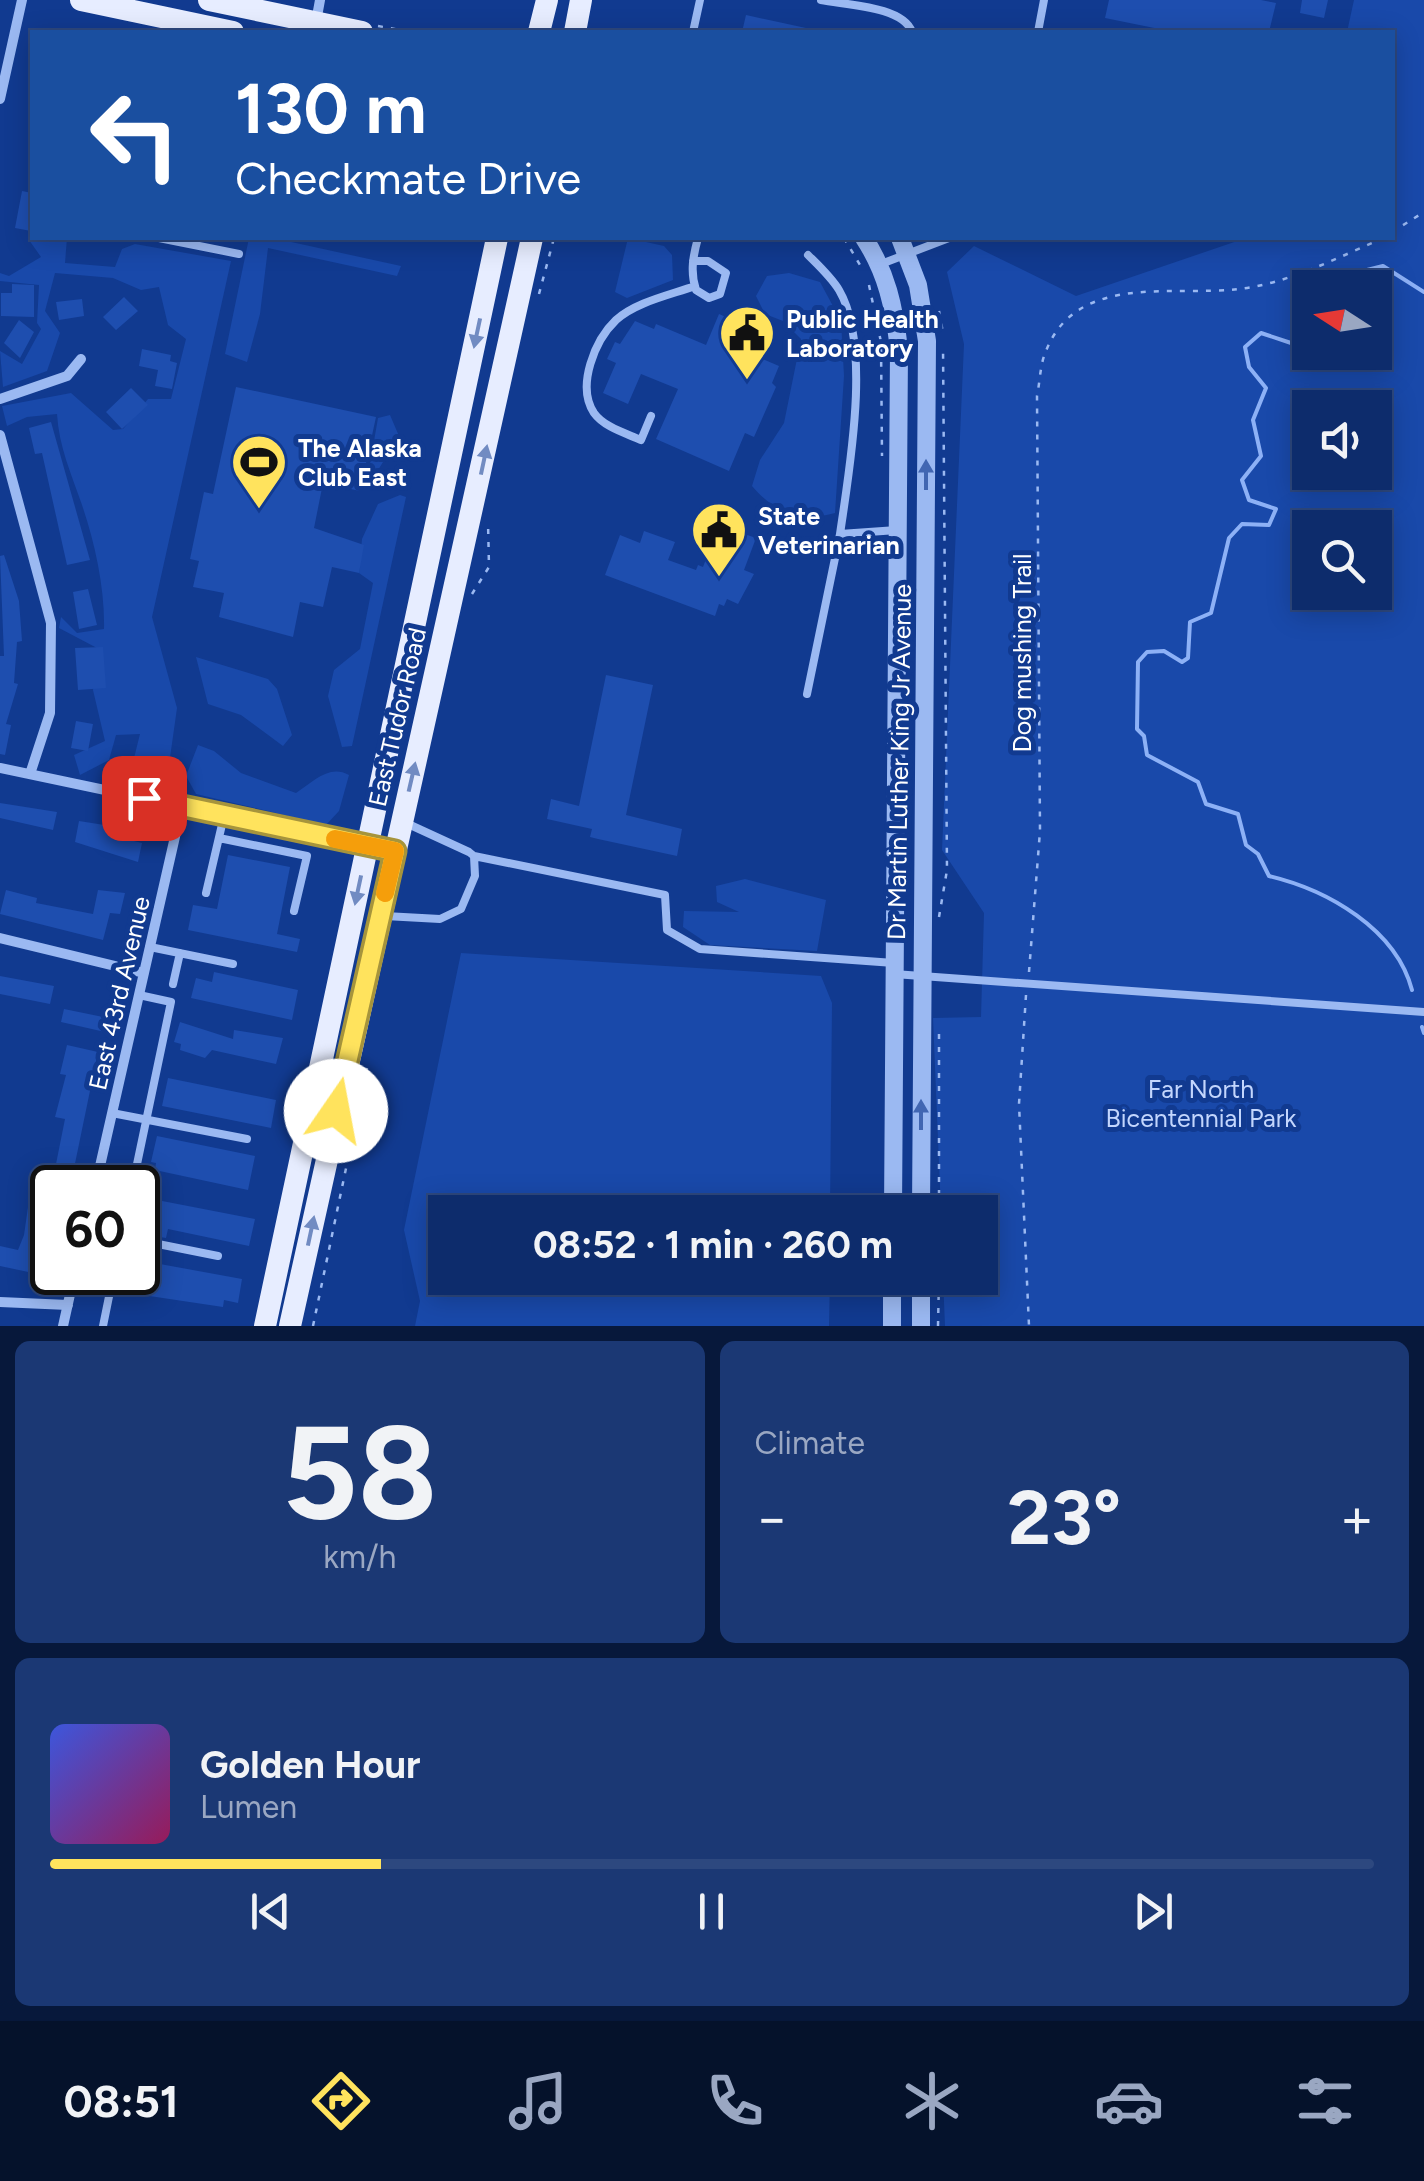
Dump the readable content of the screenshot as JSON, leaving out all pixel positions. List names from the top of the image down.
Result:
{
  "streets": {
    "main road": ["East Tudor Road"],
    "street": ["Dr Martin Luther King Jr Avenue", "East 43rd Avenue"],
    "path": ["Dog mushing Trail"]
  },
  "parks": ["Far North Bicentennial Park"],
  "places": {
    "public building": ["Public Health Laboratory", "State Veterinarian"],
    "sports": ["The Alaska Club East"]
  },
  "north": "left",
  "page": {
    "turn": ["130 m", "Checkmate Drive"],
    "limit": "60",
    "trip": "08:52 · 1 min · 260 m",
    "tile": [
      ["58", "km/h"],
      "Climate"
    ],
    "heat": ["−", "23°", "+"],
    "song": ["Golden Hour", "Lumen"],
    "tabs": "08:51"
  }
}
